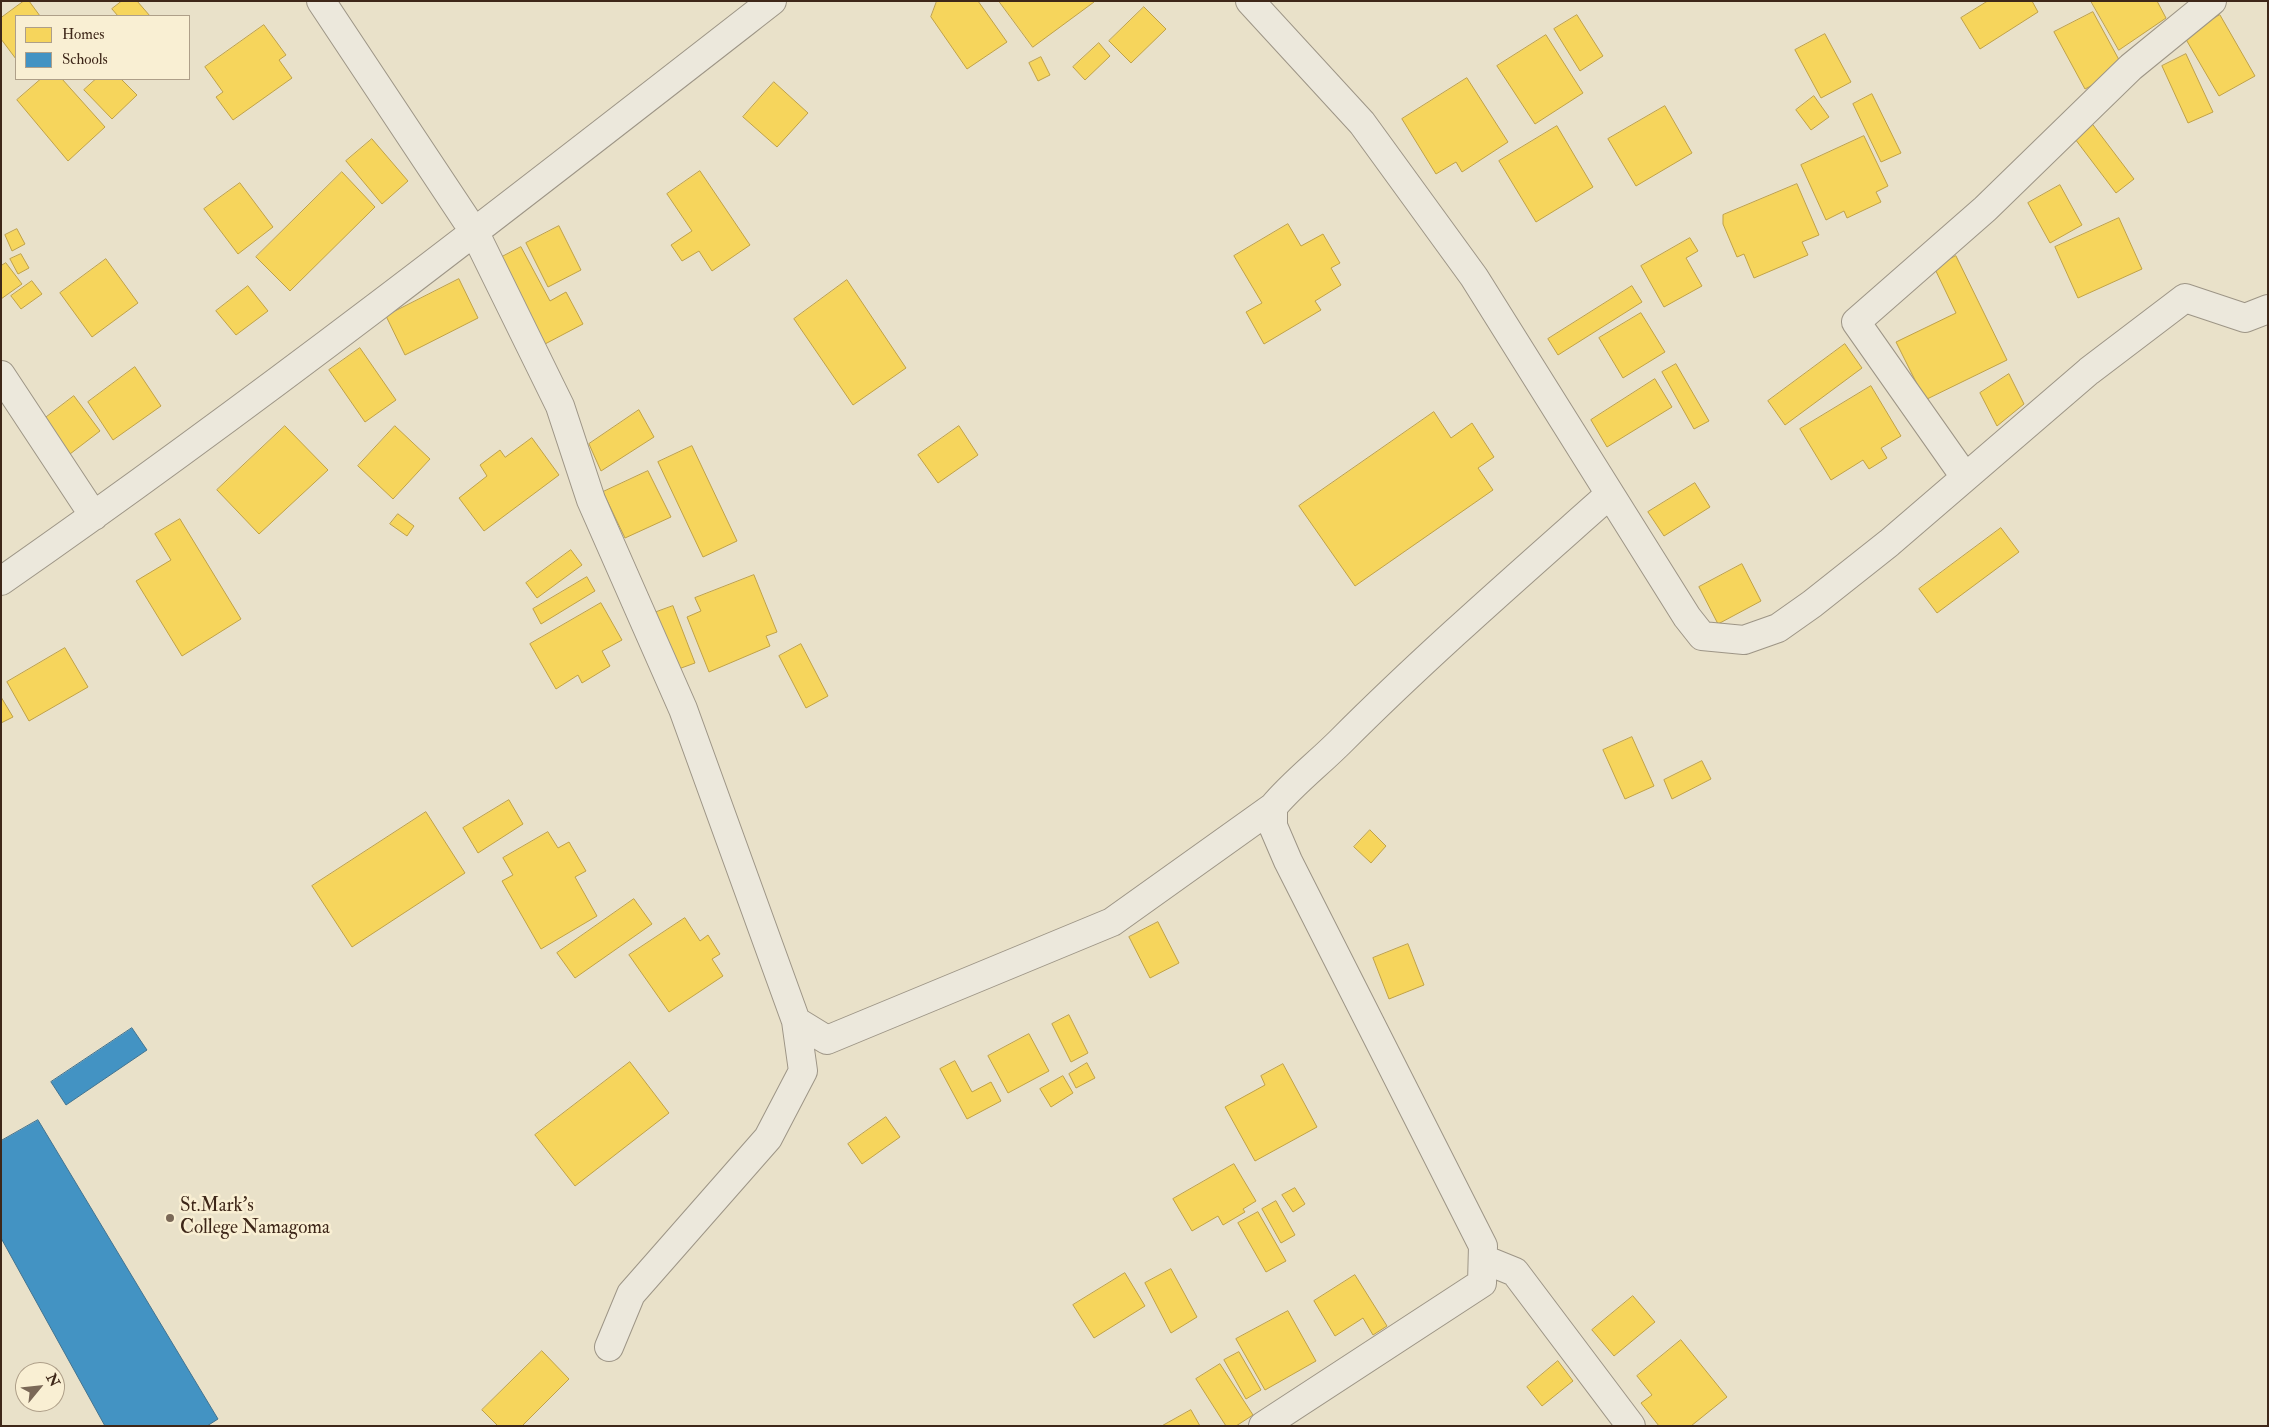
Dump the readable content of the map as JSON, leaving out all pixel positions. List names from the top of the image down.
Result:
{
  "places": ["St.Mark's College Namagoma"],
  "legend": ["Homes", "Schools"],
  "north": "top right"
}
